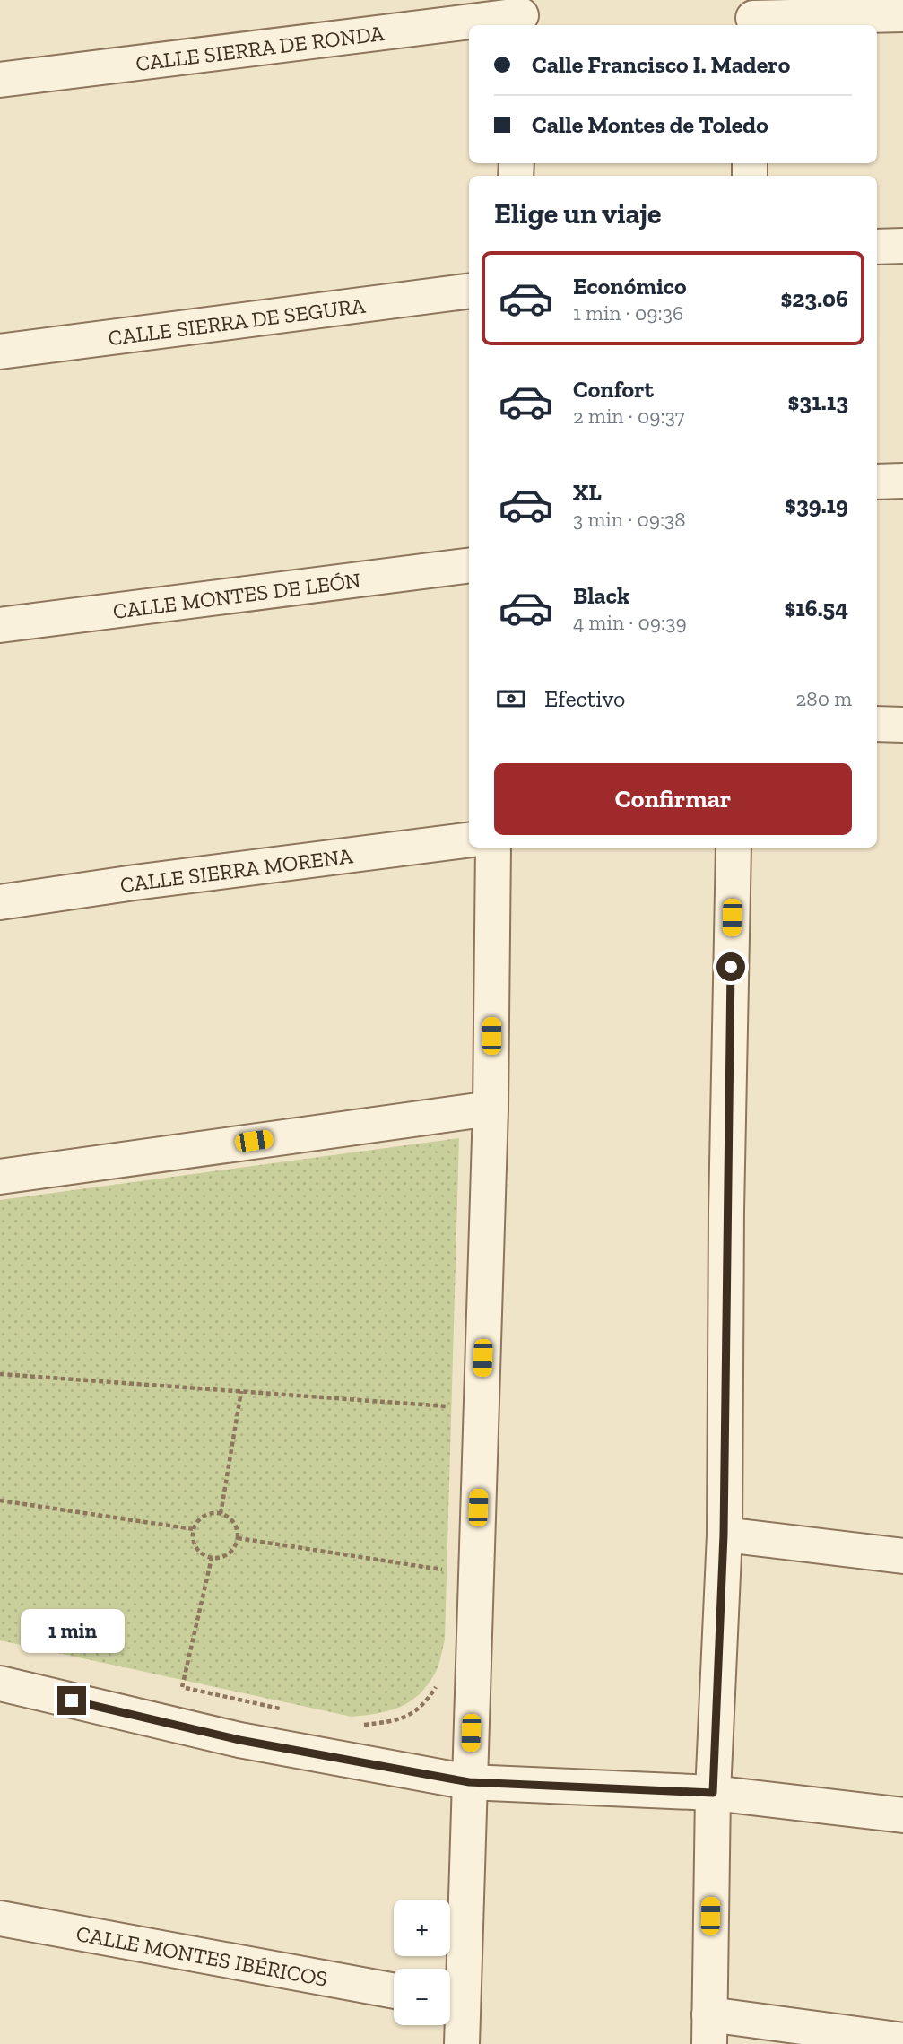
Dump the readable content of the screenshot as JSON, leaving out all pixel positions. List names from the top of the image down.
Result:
{
  "streets": {
    "street": [
      "CALLE SIERRA DE RONDA",
      "CALLE SIERRA DE SEGURA",
      "CALLE MONTES DE LEÓN",
      "CALLE SIERRA MORENA",
      "CALLE MONTES IBÉRICOS"
    ]
  },
  "page": {
    "banner": ["Calle Francisco I. Madero", "Calle Montes de Toledo"],
    "heading": "Elige un viaje",
    "list": [
      {
        "name": "Económico",
        "note": "1 min · 09:36",
        "value": "$23.06"
      },
      {
        "name": "Confort",
        "note": "2 min · 09:37",
        "value": "$31.13"
      },
      {
        "name": "XL",
        "note": "3 min · 09:38",
        "value": "$39.19"
      },
      {
        "name": "Black",
        "note": "4 min · 09:39",
        "value": "$16.54"
      }
    ],
    "pay": ["Efectivo", "280 m"],
    "buttons": "Confirmar",
    "bubble": "1 min",
    "map_buttons": ["+", "−"]
  }
}
